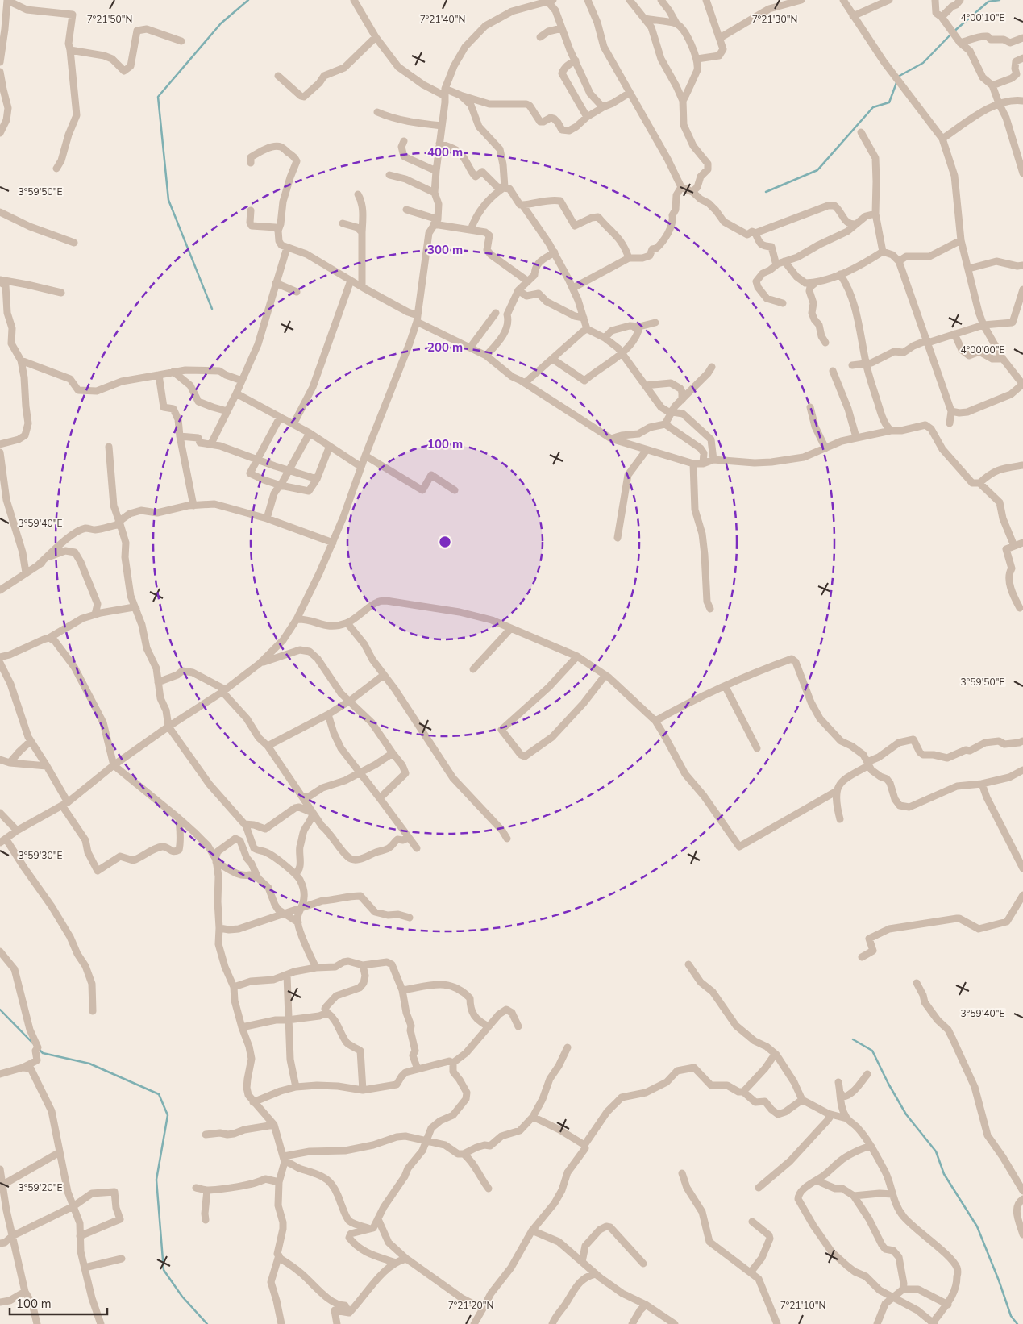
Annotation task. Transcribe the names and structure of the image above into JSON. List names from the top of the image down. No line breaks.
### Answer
{"scale_bar":"100 m","coordinates":["4°00'10\"E","7°21'40\"N","7°21'30\"N","7°21'50\"N","3°59'50\"E","4°00'00\"E","3°59'40\"E","3°59'30\"E","3°59'20\"E","7°21'20\"N","7°21'10\"N"],"rings":["400 m","300 m","200 m","100 m"]}
